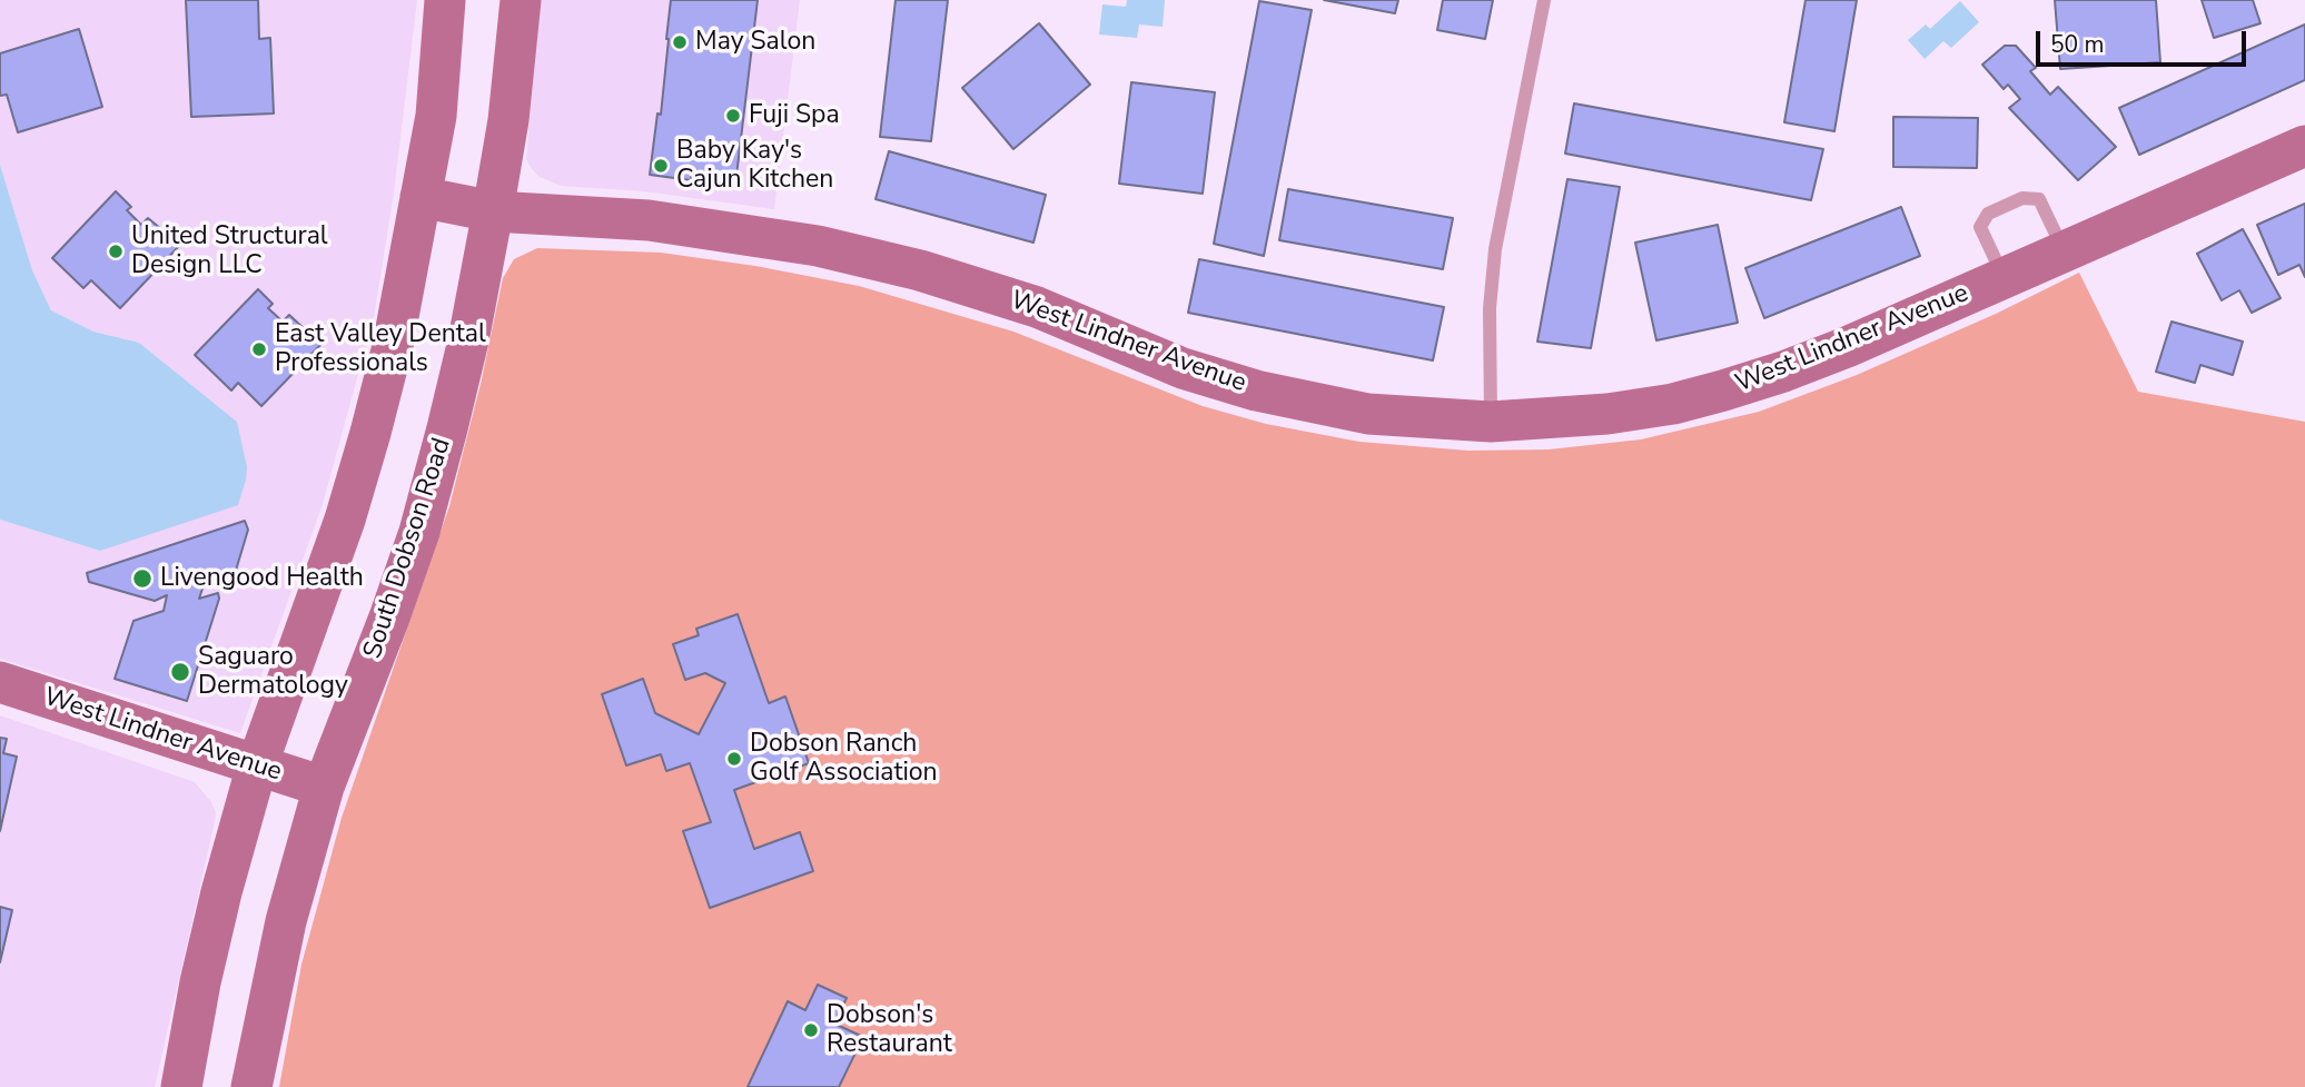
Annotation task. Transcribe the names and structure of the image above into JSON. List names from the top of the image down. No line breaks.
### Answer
{"streets":{"street":["West Lindner Avenue","South Dobson Road"]},"crossings":[["West Lindner Avenue","South Dobson Road"]],"places":["May Salon","Fuji Spa","Baby Kay's Cajun Kitchen","United Structural Design LLC","East Valley Dental Professionals","Livengood Health","Saguaro Dermatology","Dobson Ranch Golf Association","Dobson's Restaurant"],"scale_bar":"50 m"}
